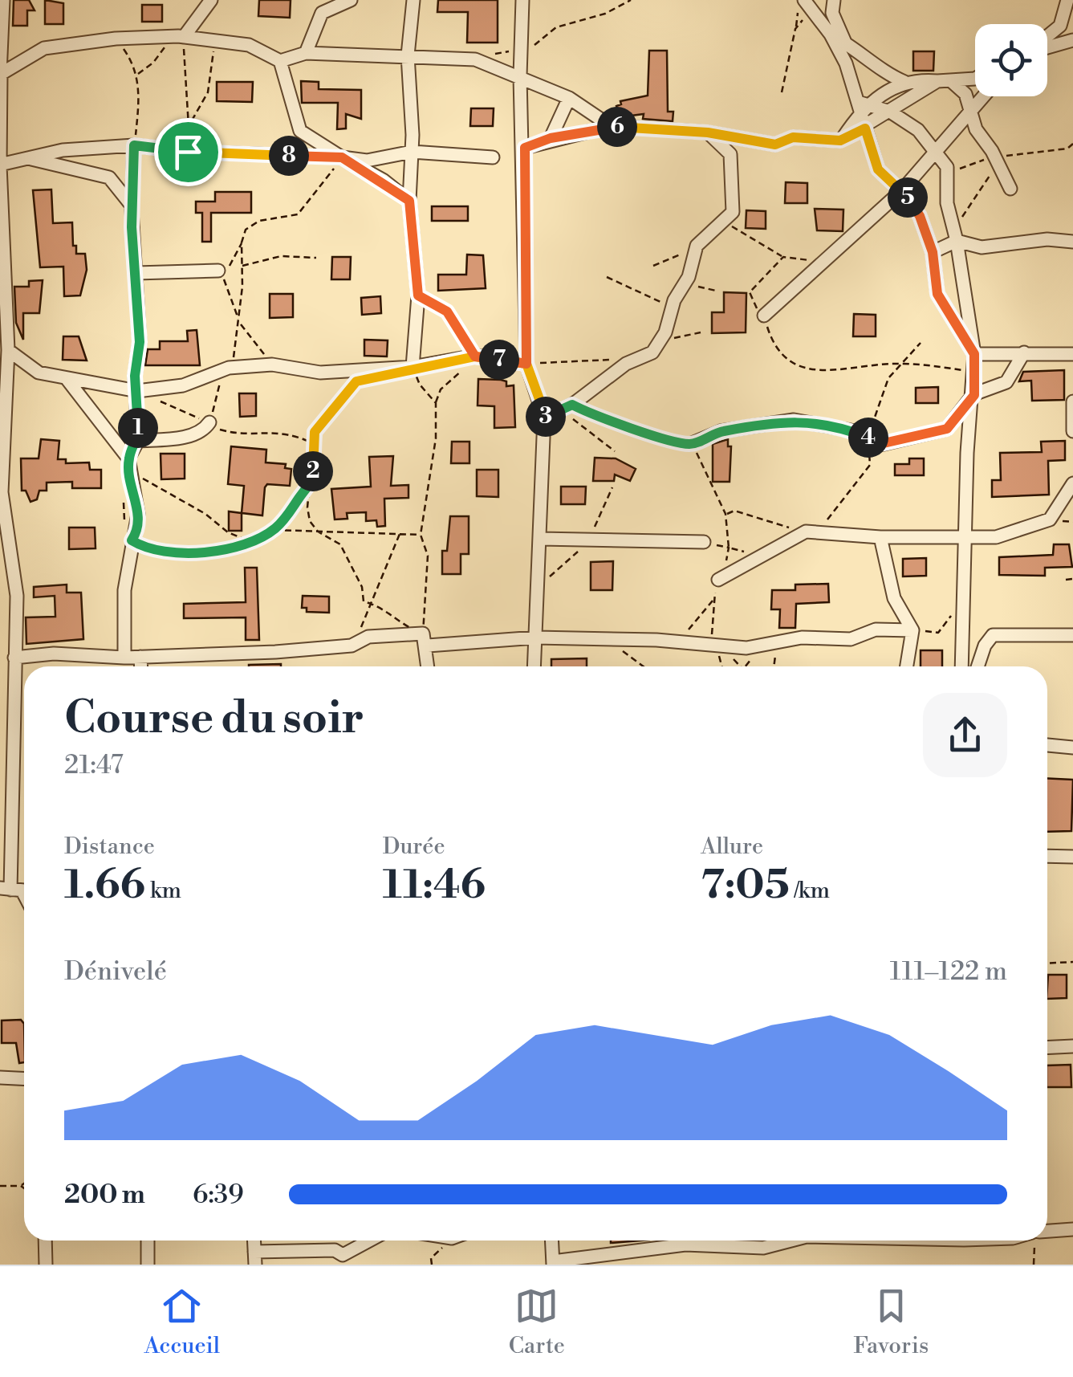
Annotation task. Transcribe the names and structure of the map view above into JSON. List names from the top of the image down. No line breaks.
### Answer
{"page":{"pins":["6","8","5","7","3","1","4","2"],"heading":["Course du soir","21:47"],"stats":[["Distance","1.66 km"],["Durée","11:46"],["Allure","7:05 /km"]],"chart":["Dénivelé","111–122 m"],"list":[{"name":"200 m","note":"6:39"}],"tabs":["Accueil","Carte","Favoris"]}}
